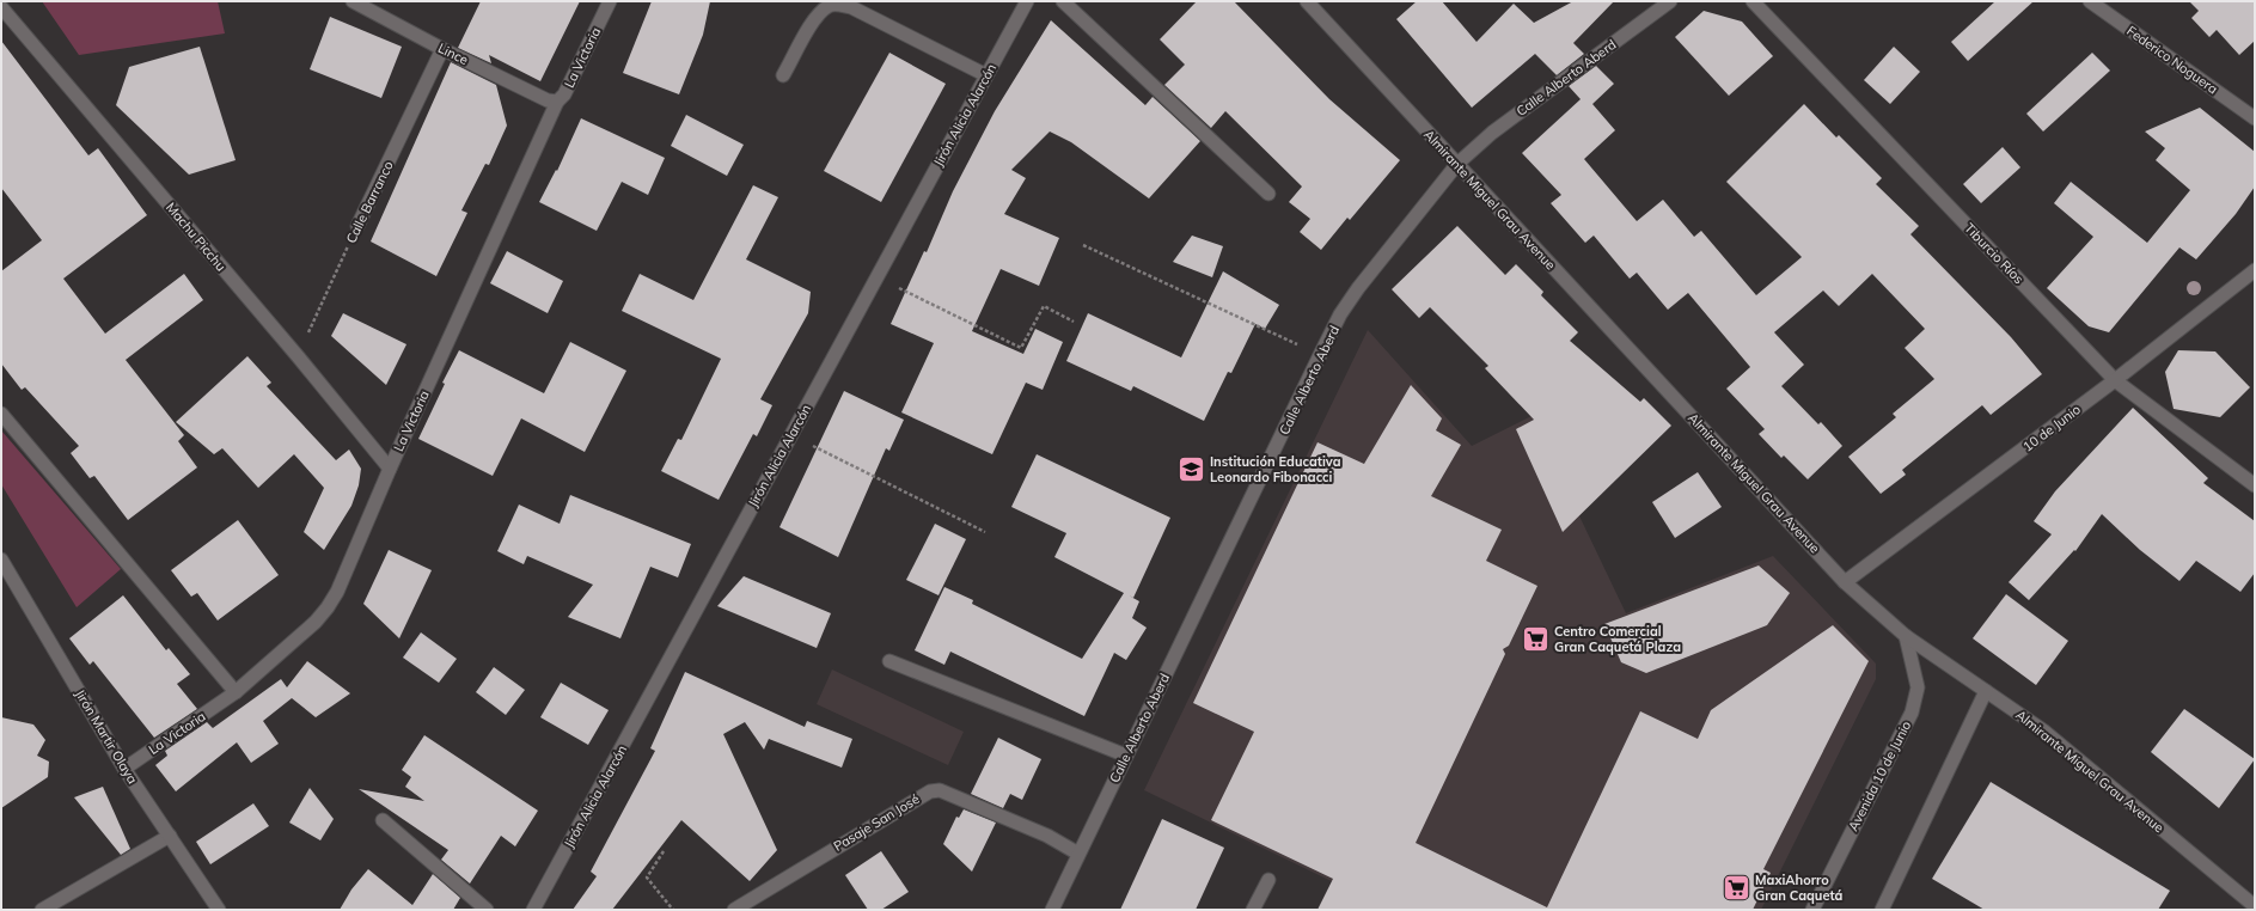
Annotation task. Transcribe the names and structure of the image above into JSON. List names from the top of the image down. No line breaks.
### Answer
{"streets":{"street":["Lince","La Victoria","Federico Noguera","Calle Alberto Aberd","Jirón Alicia Alarcón","Almirante Miguel Grau Avenue","Calle Barranco","Machu Picchu","Tiburcio Ríos","10 de Junio","Jirón Martir Olaya","Avenida 10 de Junio","Pasaje San José"]},"crossings":[["Lince","La Victoria"],["Lince","Calle Barranco"],["La Victoria","Machu Picchu"],["La Victoria","Jirón Martir Olaya"],["Calle Alberto Aberd","Almirante Miguel Grau Avenue"],["Calle Alberto Aberd","Pasaje San José"],["Almirante Miguel Grau Avenue","10 de Junio"],["Almirante Miguel Grau Avenue","Avenida 10 de Junio"],["Calle Barranco","Machu Picchu"],["Tiburcio Ríos","10 de Junio"]],"places":{"school or university":["Institución Educativa Leonardo Fibonacci"],"supermarket":["Centro Comercial Gran Caquetá Plaza","MaxiAhorro Gran Caquetá"]}}
